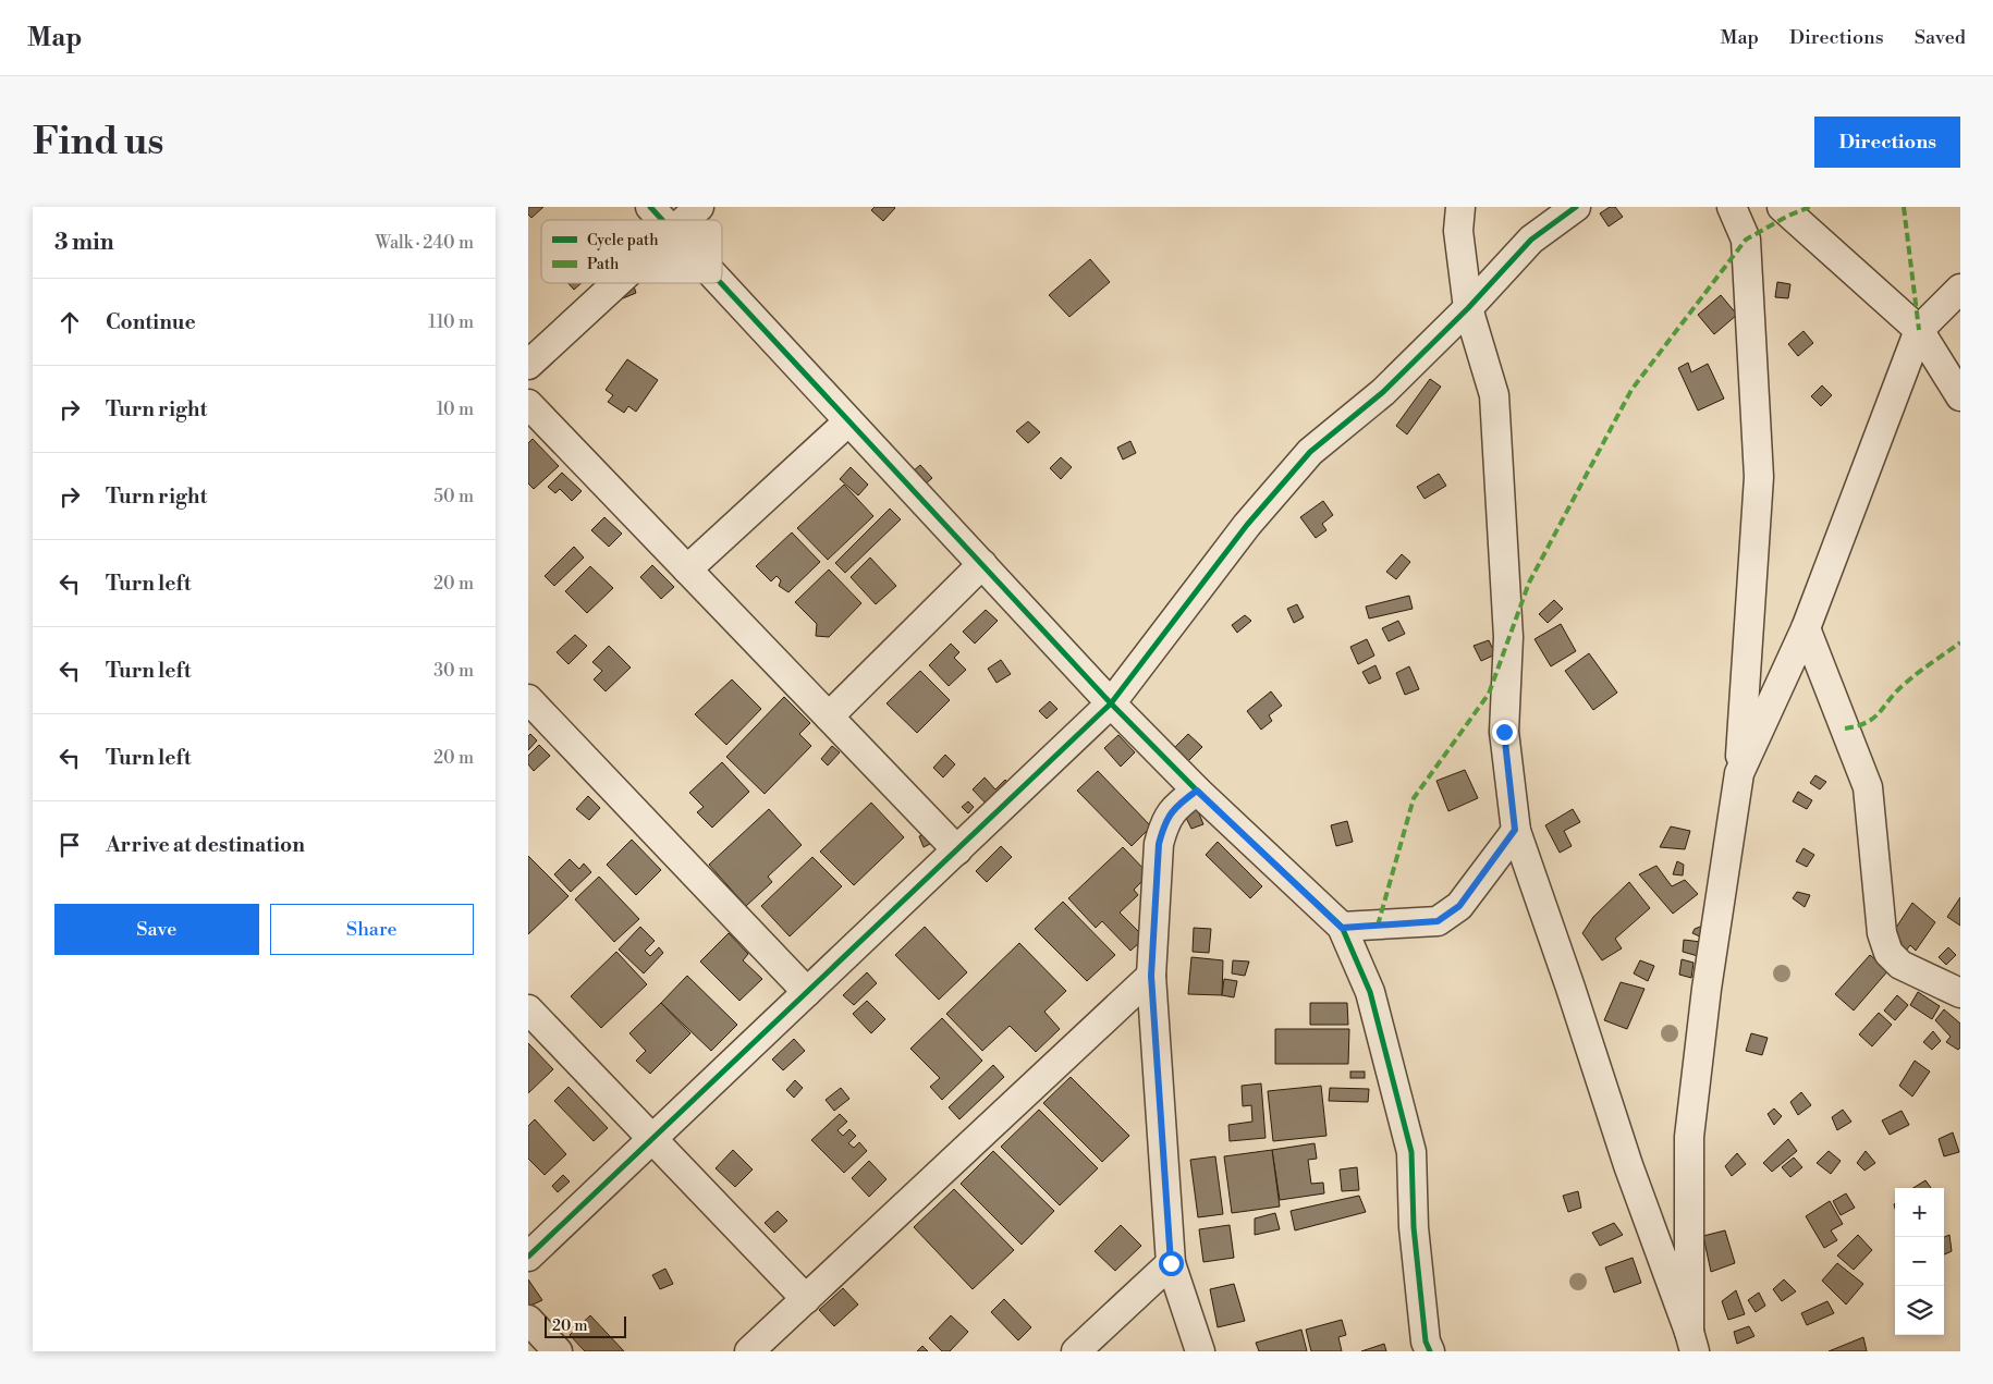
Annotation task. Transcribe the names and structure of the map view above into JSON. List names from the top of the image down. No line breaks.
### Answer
{"legend":["Cycle path","Path"],"scale_bar":"20 m","page":{"header":"Map","nav":["Map","Directions","Saved"],"buttons":["Directions",["Save","Share"]],"title":"Find us","heading":["3 min","Walk · 240 m"],"list":[["Continue","110 m"],["Turn right","10 m"],["Turn right","50 m"],["Turn left","20 m"],["Turn left","30 m"],["Turn left","20 m"],"Arrive at destination"],"map_buttons":["+","−"],"scale":"20 m"}}
